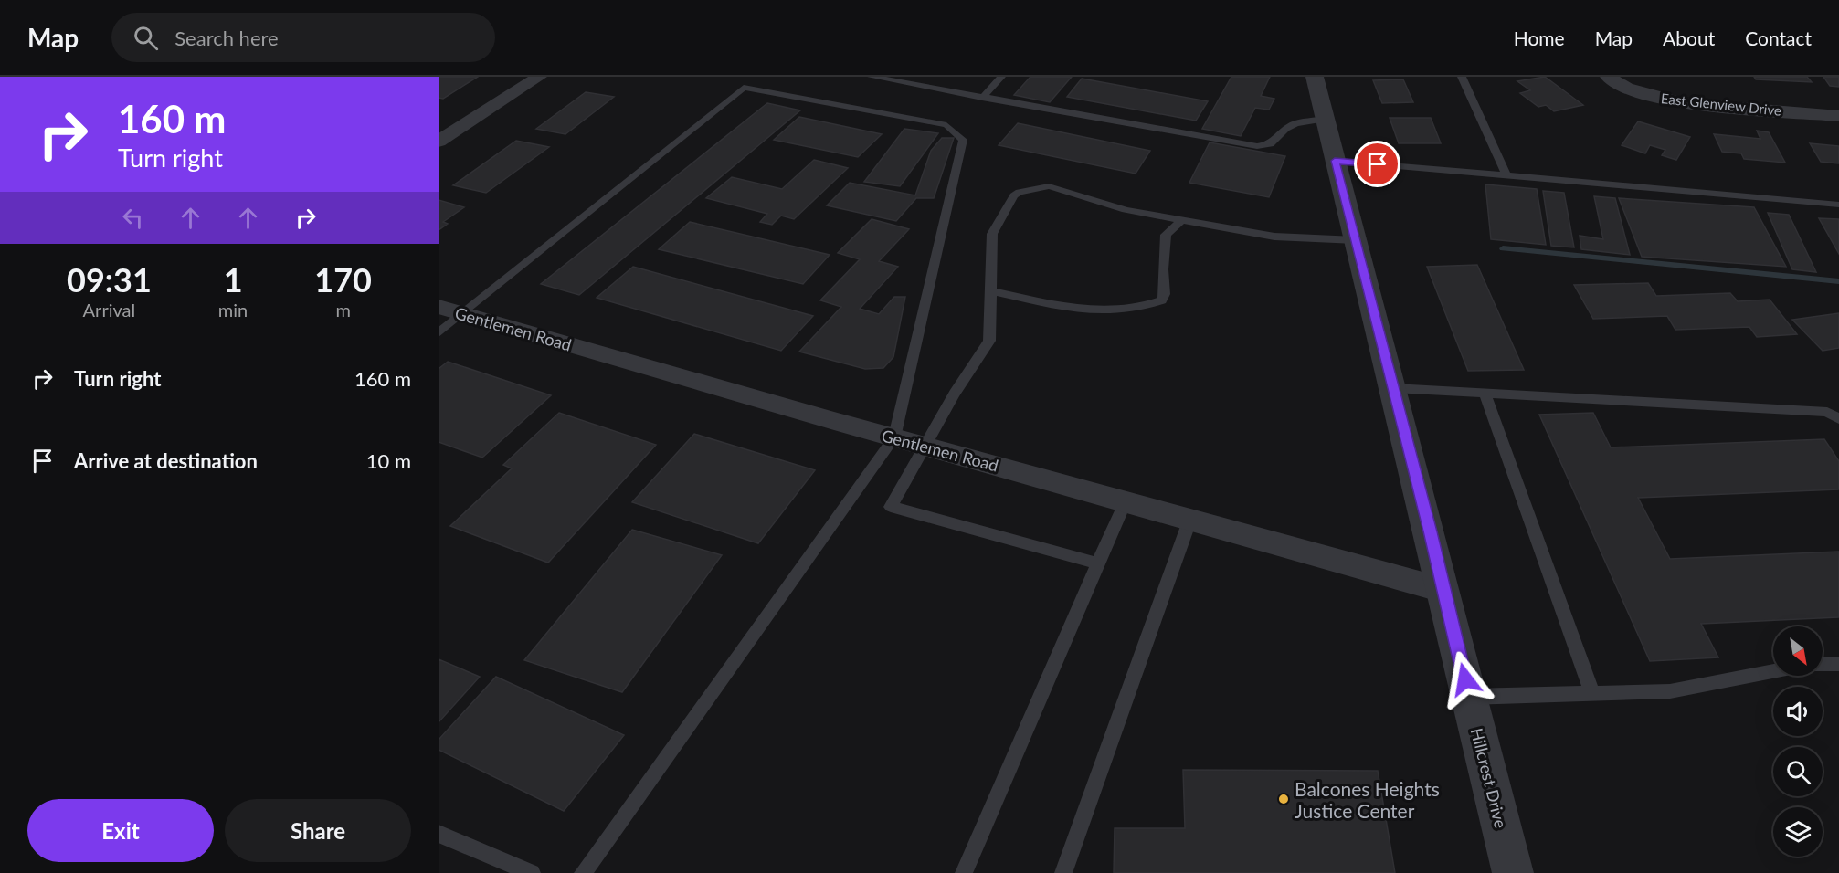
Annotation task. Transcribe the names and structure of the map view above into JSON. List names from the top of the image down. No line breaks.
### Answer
{"streets":{"street":["East Glenview Drive","Gentlemen Road","Hillcrest Drive"]},"crossings":[["Gentlemen Road","Hillcrest Drive"]],"places":["Balcones Heights Justice Center"],"north":"bottom right","page":{"header":"Map","search":"Search here","nav":["Home","Map","About","Contact"],"turn":["160 m","Turn right"],"eta":["09:31","Arrival","1","min","170","m"],"list":[{"name":"Turn right","value":"160 m"},{"name":"Arrive at destination","value":"10 m"}],"buttons":["Exit","Share"]}}
